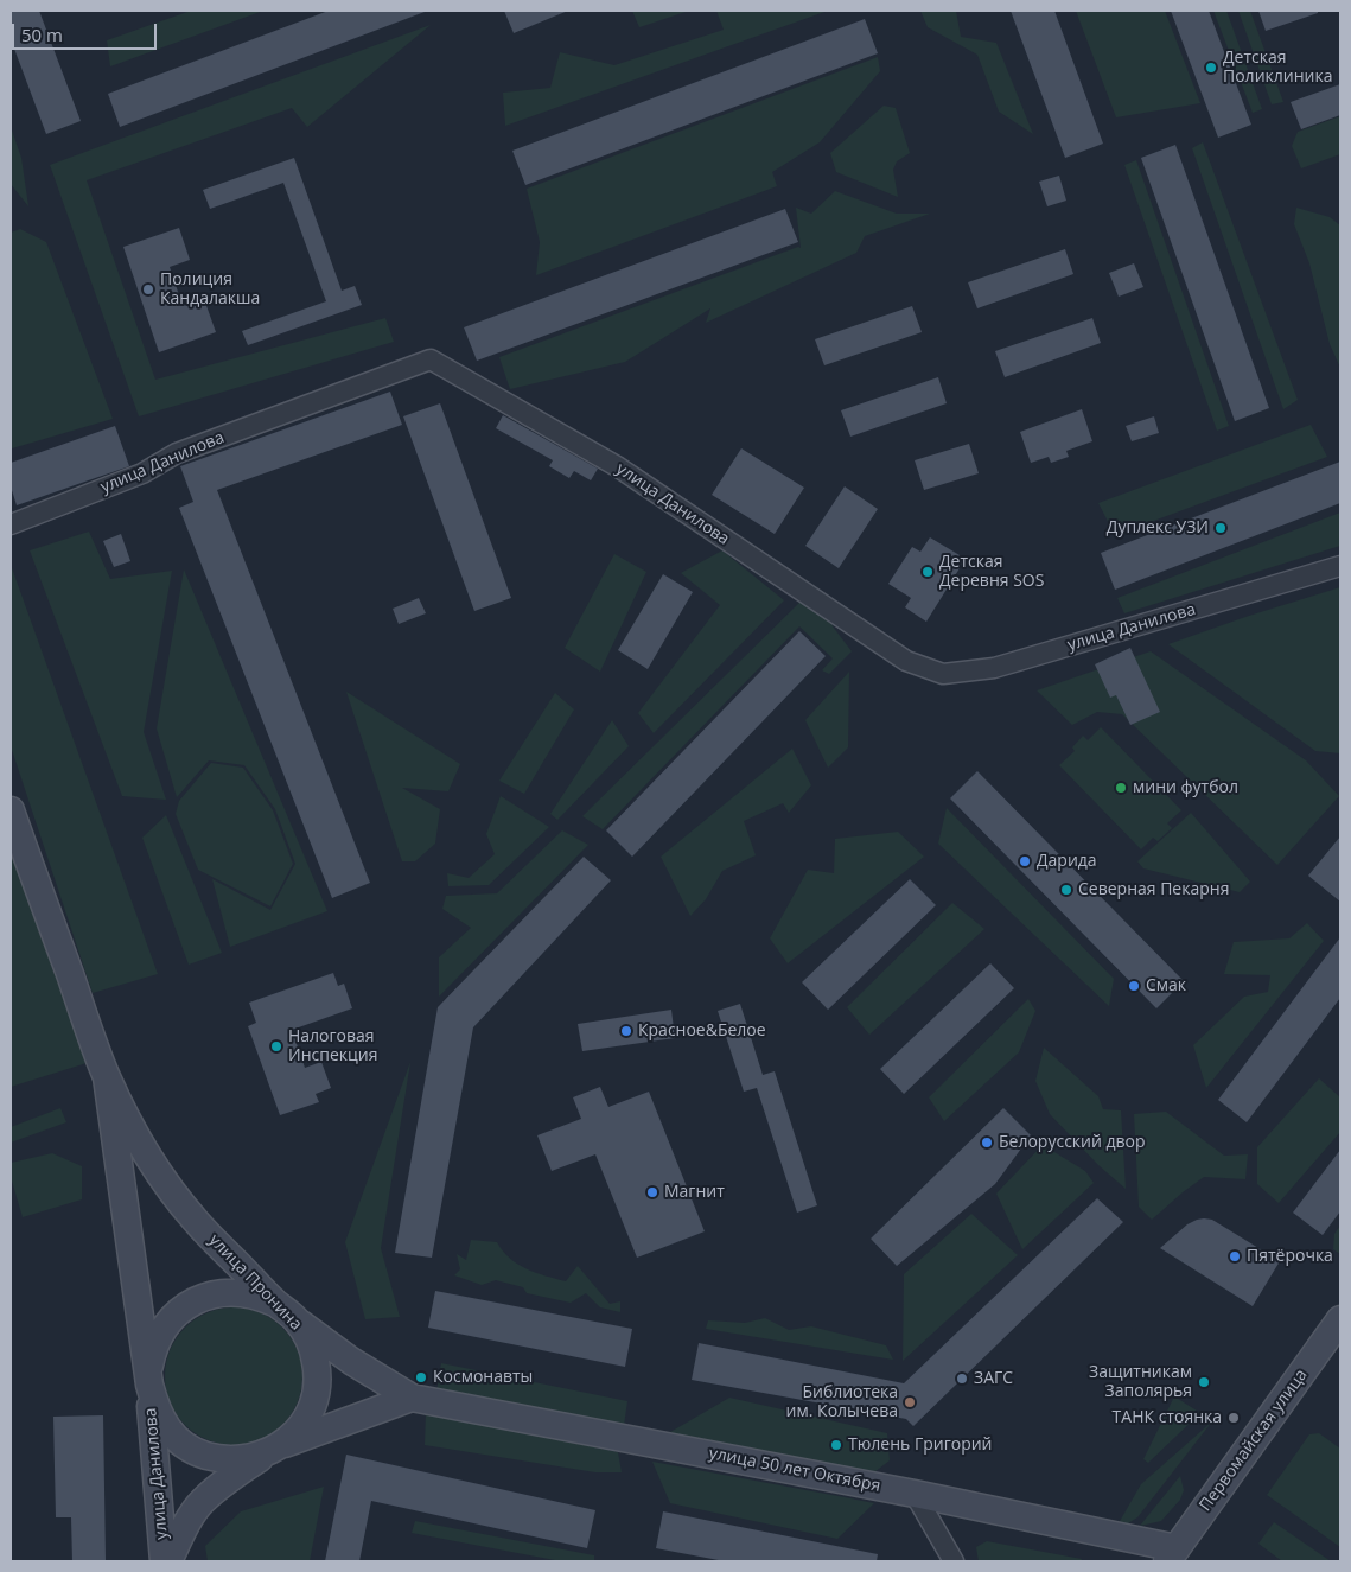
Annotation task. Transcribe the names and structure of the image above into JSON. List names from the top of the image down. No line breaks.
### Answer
{"streets":{"main road":["улица Данилова","улица Пронина","Первомайская улица","улица 50 лет Октября"]},"crossings":[["улица Данилова","улица Пронина"],["Первомайская улица","улица 50 лет Октября"]],"places":["Детская Поликлиника","Полиция Кандалакша","Дуплекс УЗИ","Детская Деревня SOS","мини футбол","Дарида","Северная Пекарня","Смак","Красное&Белое","Налоговая Инспекция","Белорусский двор","Магнит","Пятёрочка","Космонавты","ЗАГС","Защитникам Заполярья","Библиотека им. Колычева","ТАНК стоянка","Тюлень Григорий"],"scale_bar":"50 m"}
